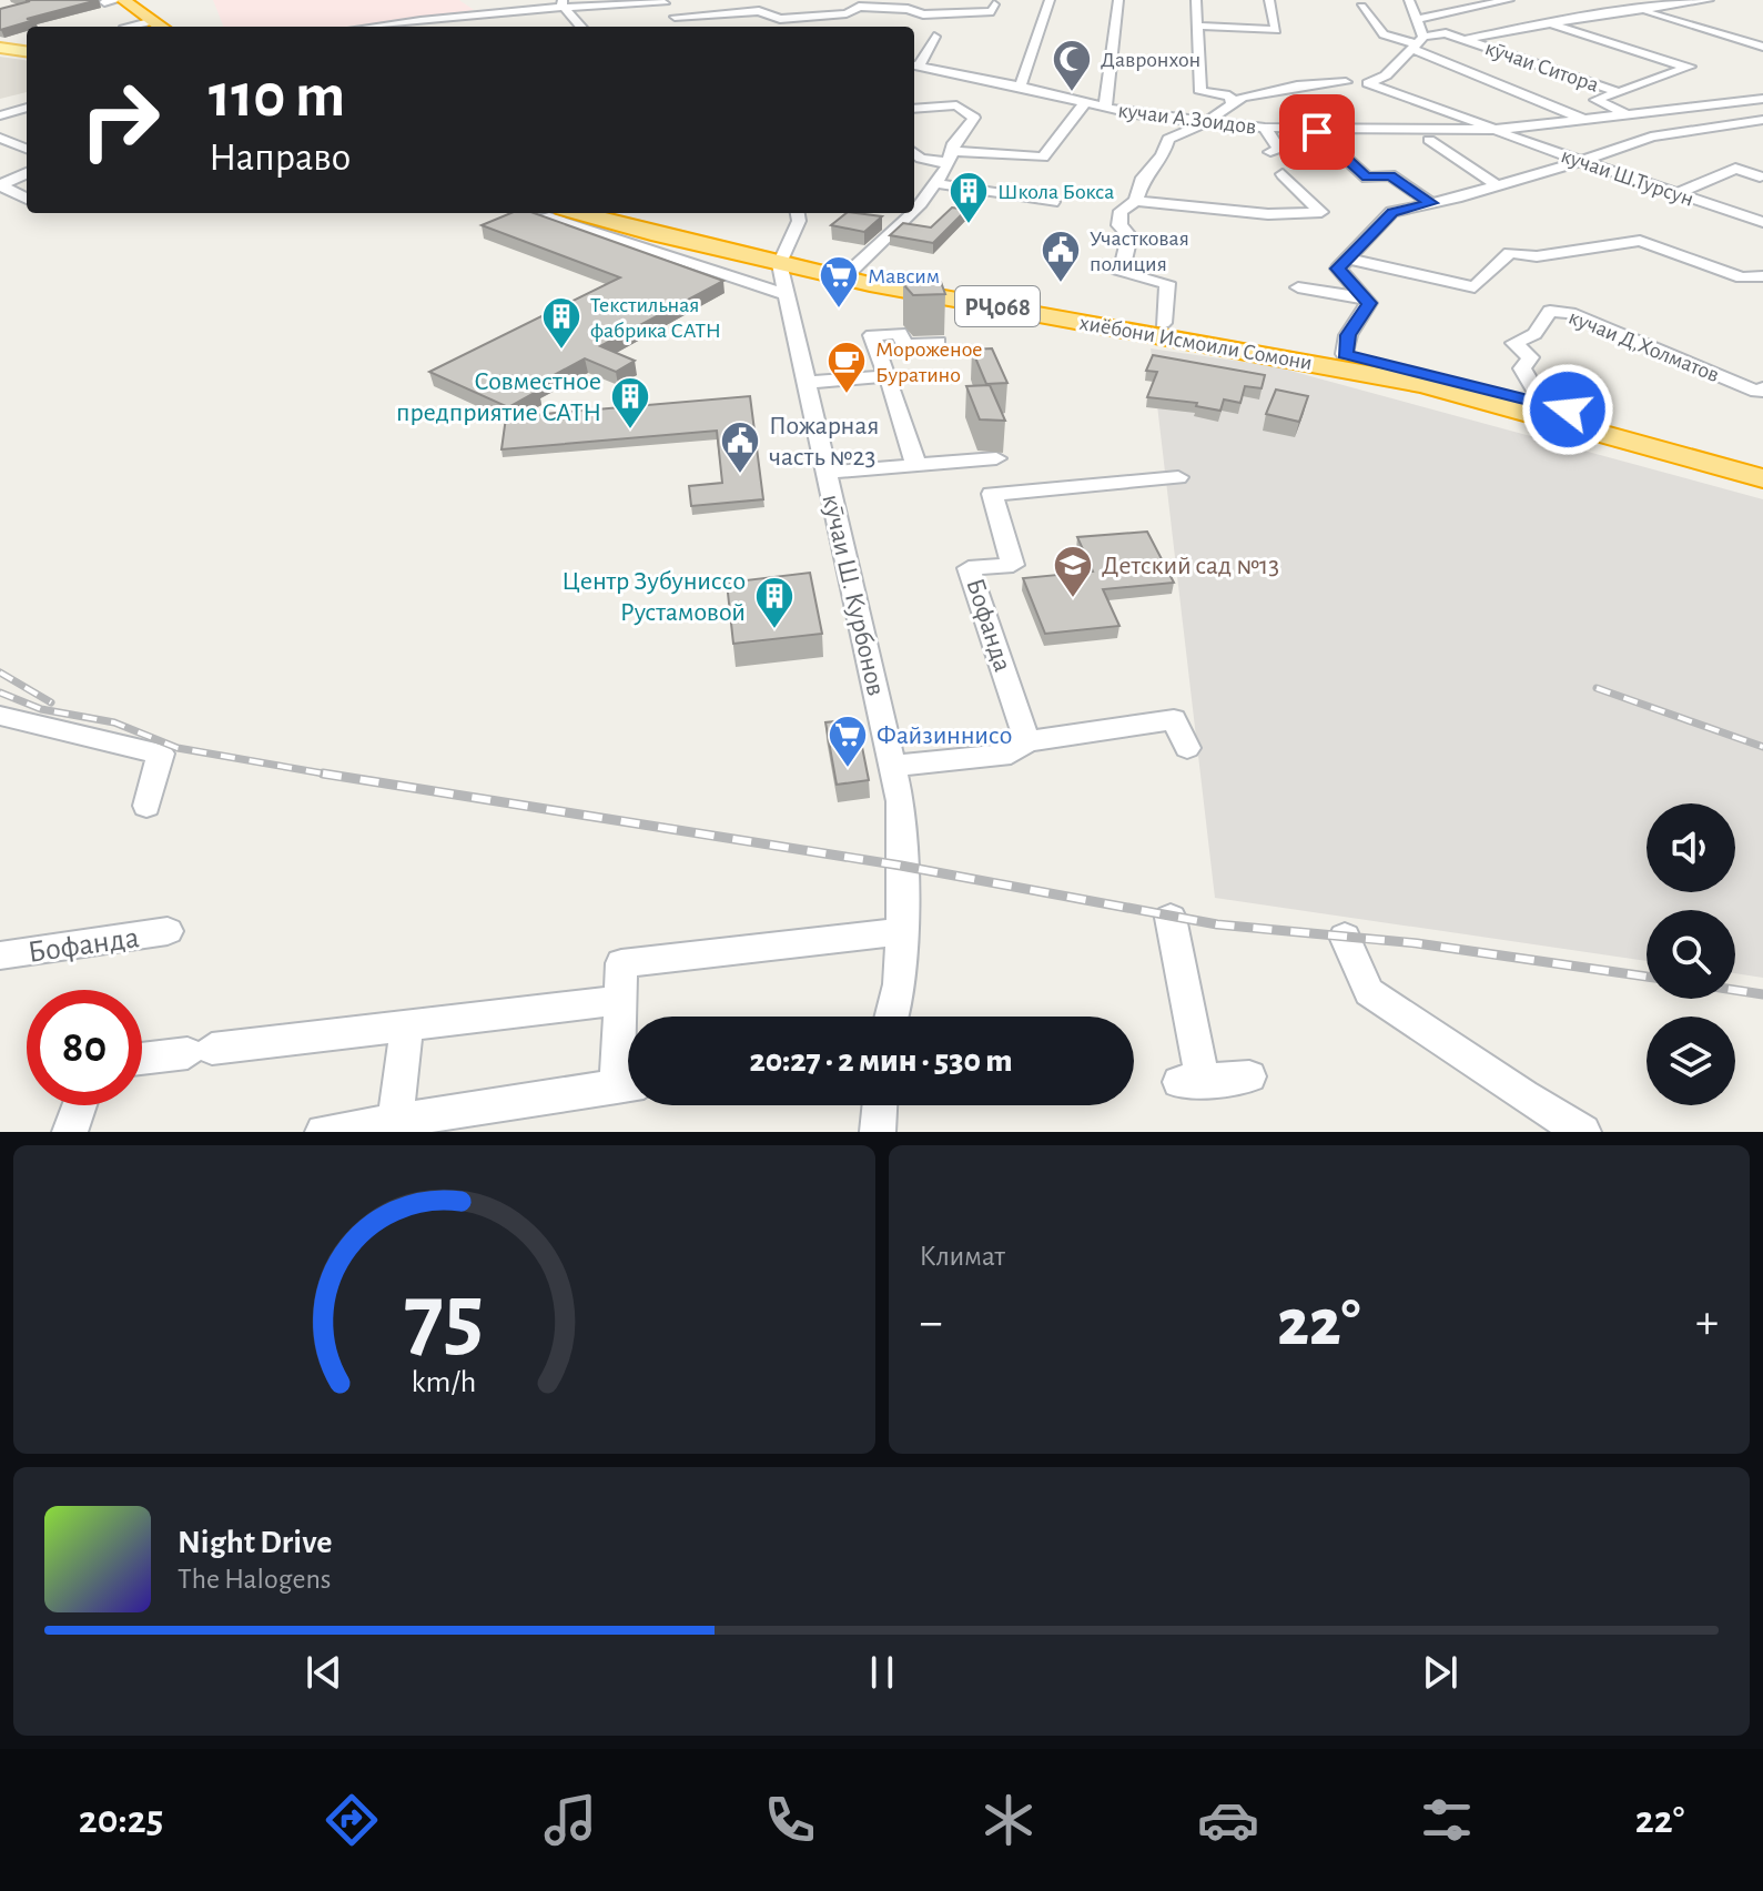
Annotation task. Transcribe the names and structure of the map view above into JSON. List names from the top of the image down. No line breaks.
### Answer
{"streets":{"highway":["РҶ068","хиёбони Исмоили Сомони"],"street":["кӯчаи Ситора","кучаи А.Зоидов","кучаи Ш.Турсун","кучаи Д,Холматов","кӯчаи Ш. Курбонов","Бофанда"]},"crossings":[["кӯчаи Ситора","кучаи А.Зоидов"],["кӯчаи Ситора","кучаи Ш.Турсун"],["кучаи А.Зоидов","кучаи Ш.Турсун"],["РҶ068","хиёбони Исмоили Сомони"],["РҶ068","кучаи Д,Холматов"],["РҶ068","кӯчаи Ш. Курбонов"],["хиёбони Исмоили Сомони","кӯчаи Ш. Курбонов"],["кӯчаи Ш. Курбонов","Бофанда"]],"places":{"mosque":["Давронхон"],"building":["Школа Бокса","Текстильная фабрика САТН","Совместное предприятие CATH","Центр Зубуниссо Рустамовой"],"public building":["Участковая полиция","Пожарная часть №23"],"supermarket":["Мавсим","Файзиннисо"],"cafe":["Мороженое Буратино"],"school or university":["Детский сад №13"]},"page":{"turn":["110 m","Направо"],"limit":"80","trip":"20:27 · 2 мин · 530 m","tile":"Климат","heat":["−","22°","+"],"song":["Night Drive","The Halogens"],"tabs":["20:25","22°"],"gauge":["75","km/h"]}}
